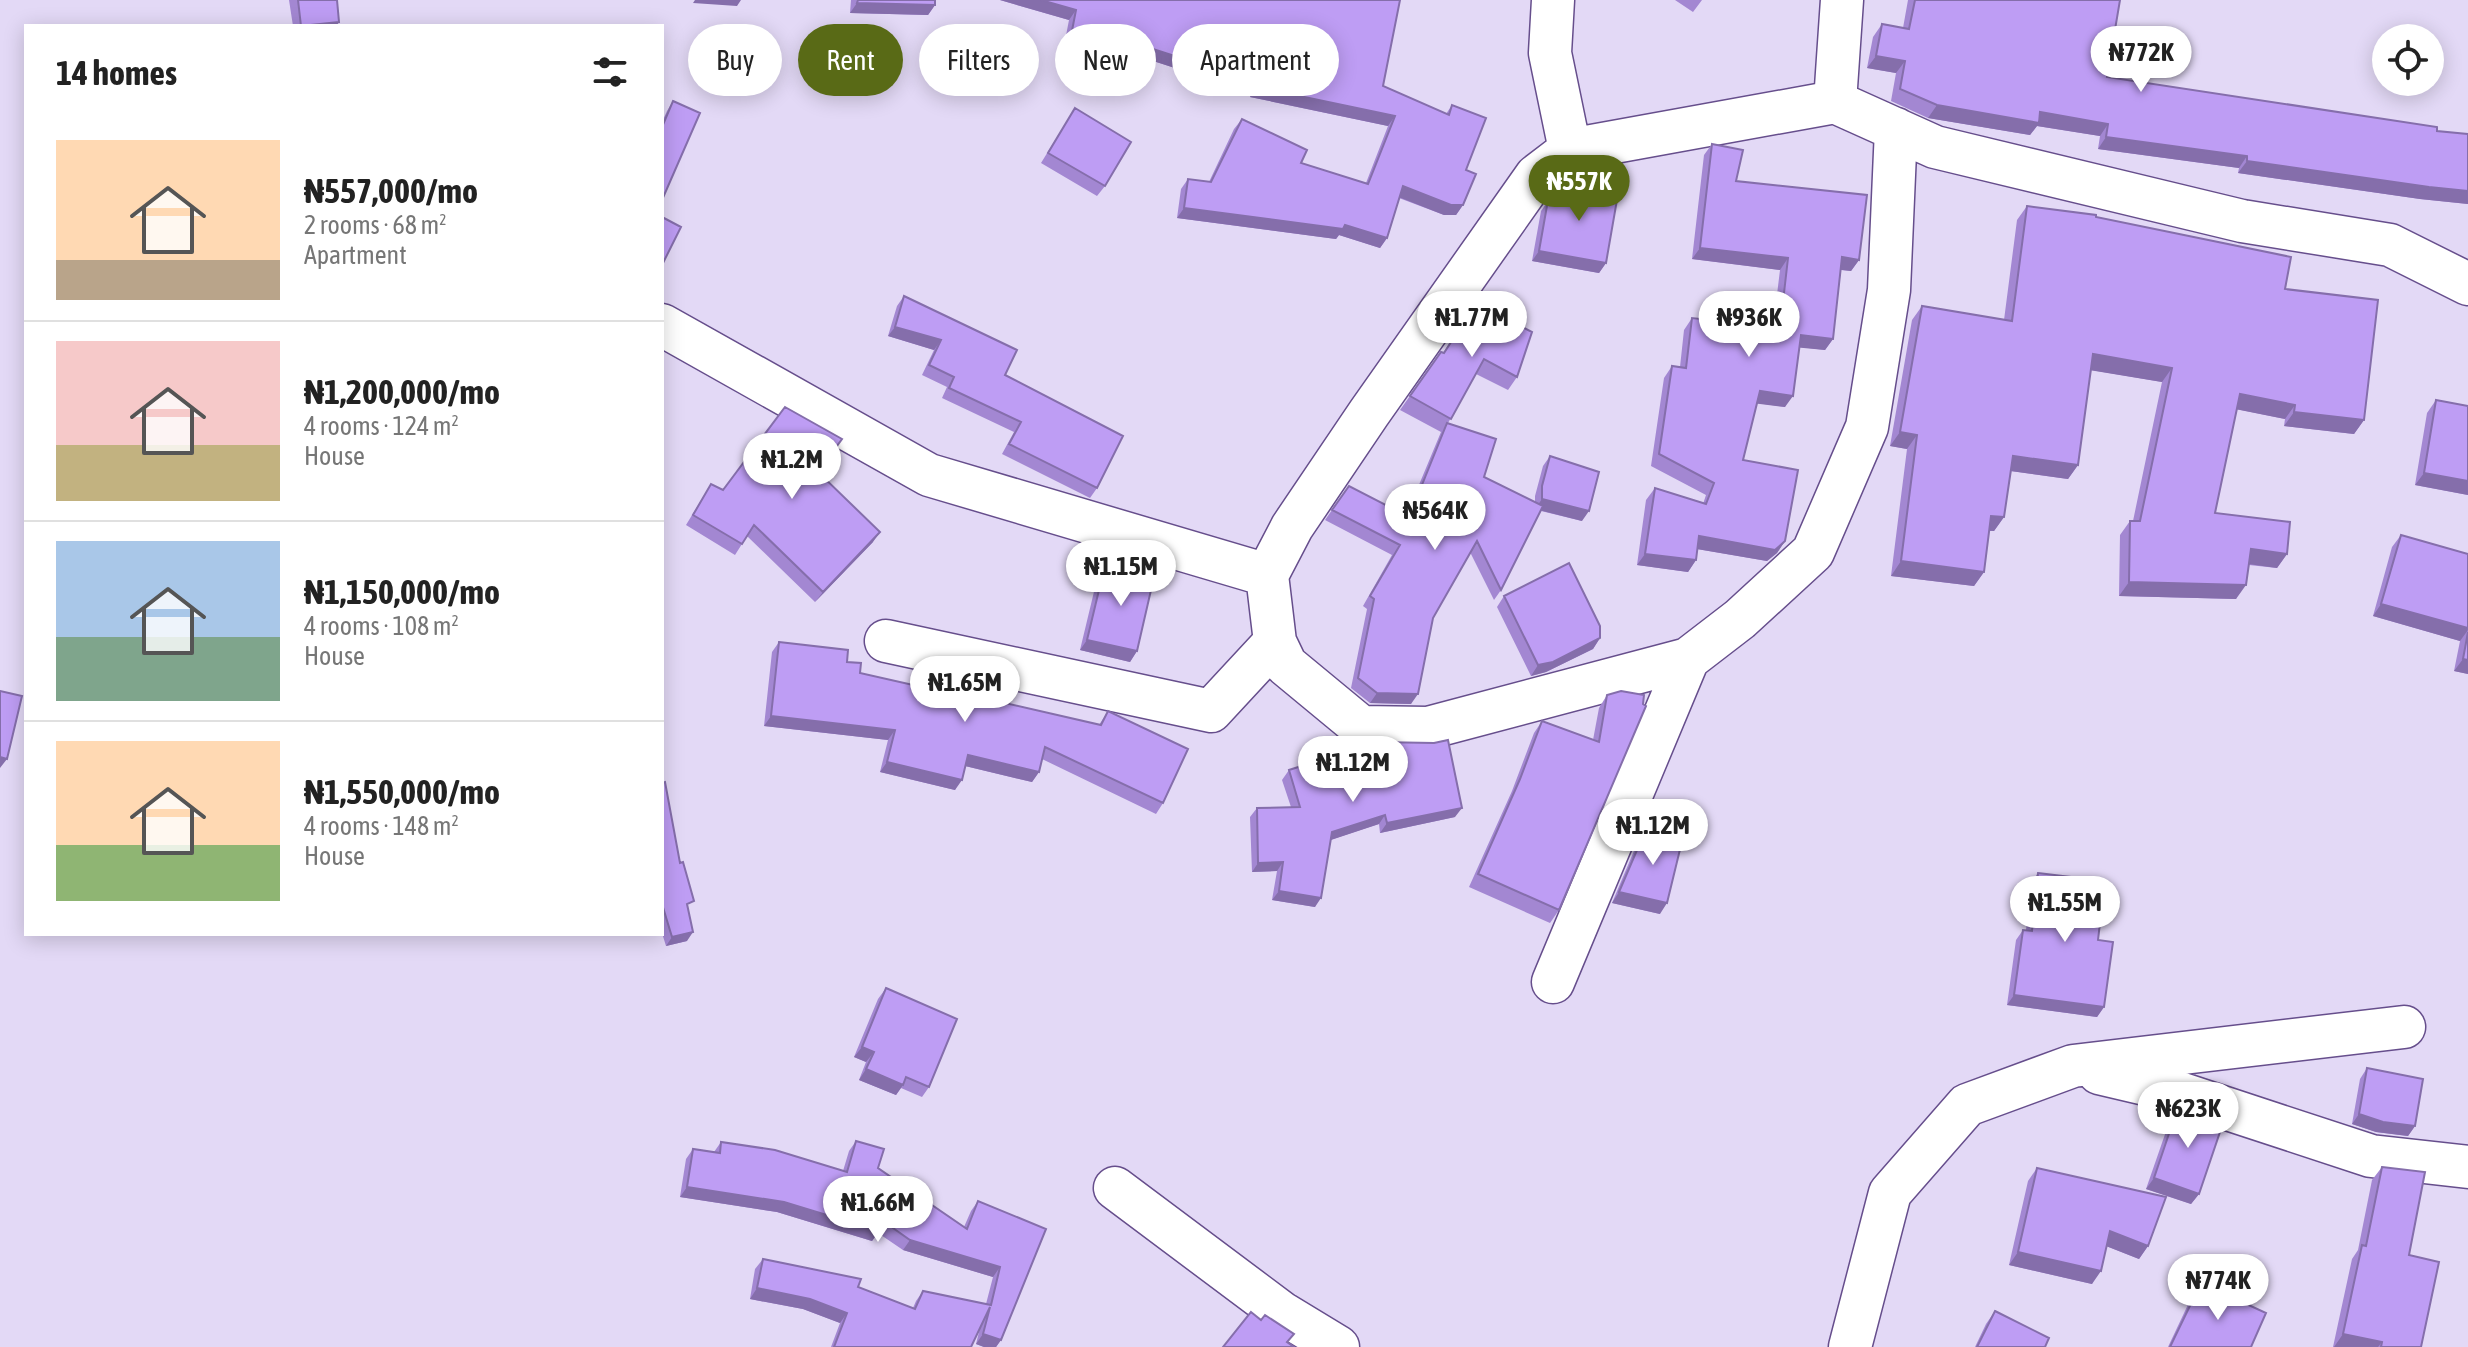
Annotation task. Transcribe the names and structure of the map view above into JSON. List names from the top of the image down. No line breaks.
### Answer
{"page":{"chip":["Buy","Rent","Filters","New","Apartment"],"heading":"14 homes","price":["₦772K","₦557K","₦1.77M","₦936K","₦1.2M","₦564K","₦1.15M","₦1.65M","₦1.12M","₦1.12M","₦1.55M","₦623K","₦1.66M","₦774K"],"list":[{"name":"₦557,000/mo","note":"2 rooms · 68 m² · Apartment"},{"name":"₦1,200,000/mo","note":"4 rooms · 124 m² · House"},{"name":"₦1,150,000/mo","note":"4 rooms · 108 m² · House"},{"name":"₦1,550,000/mo","note":"4 rooms · 148 m² · House"}]}}
